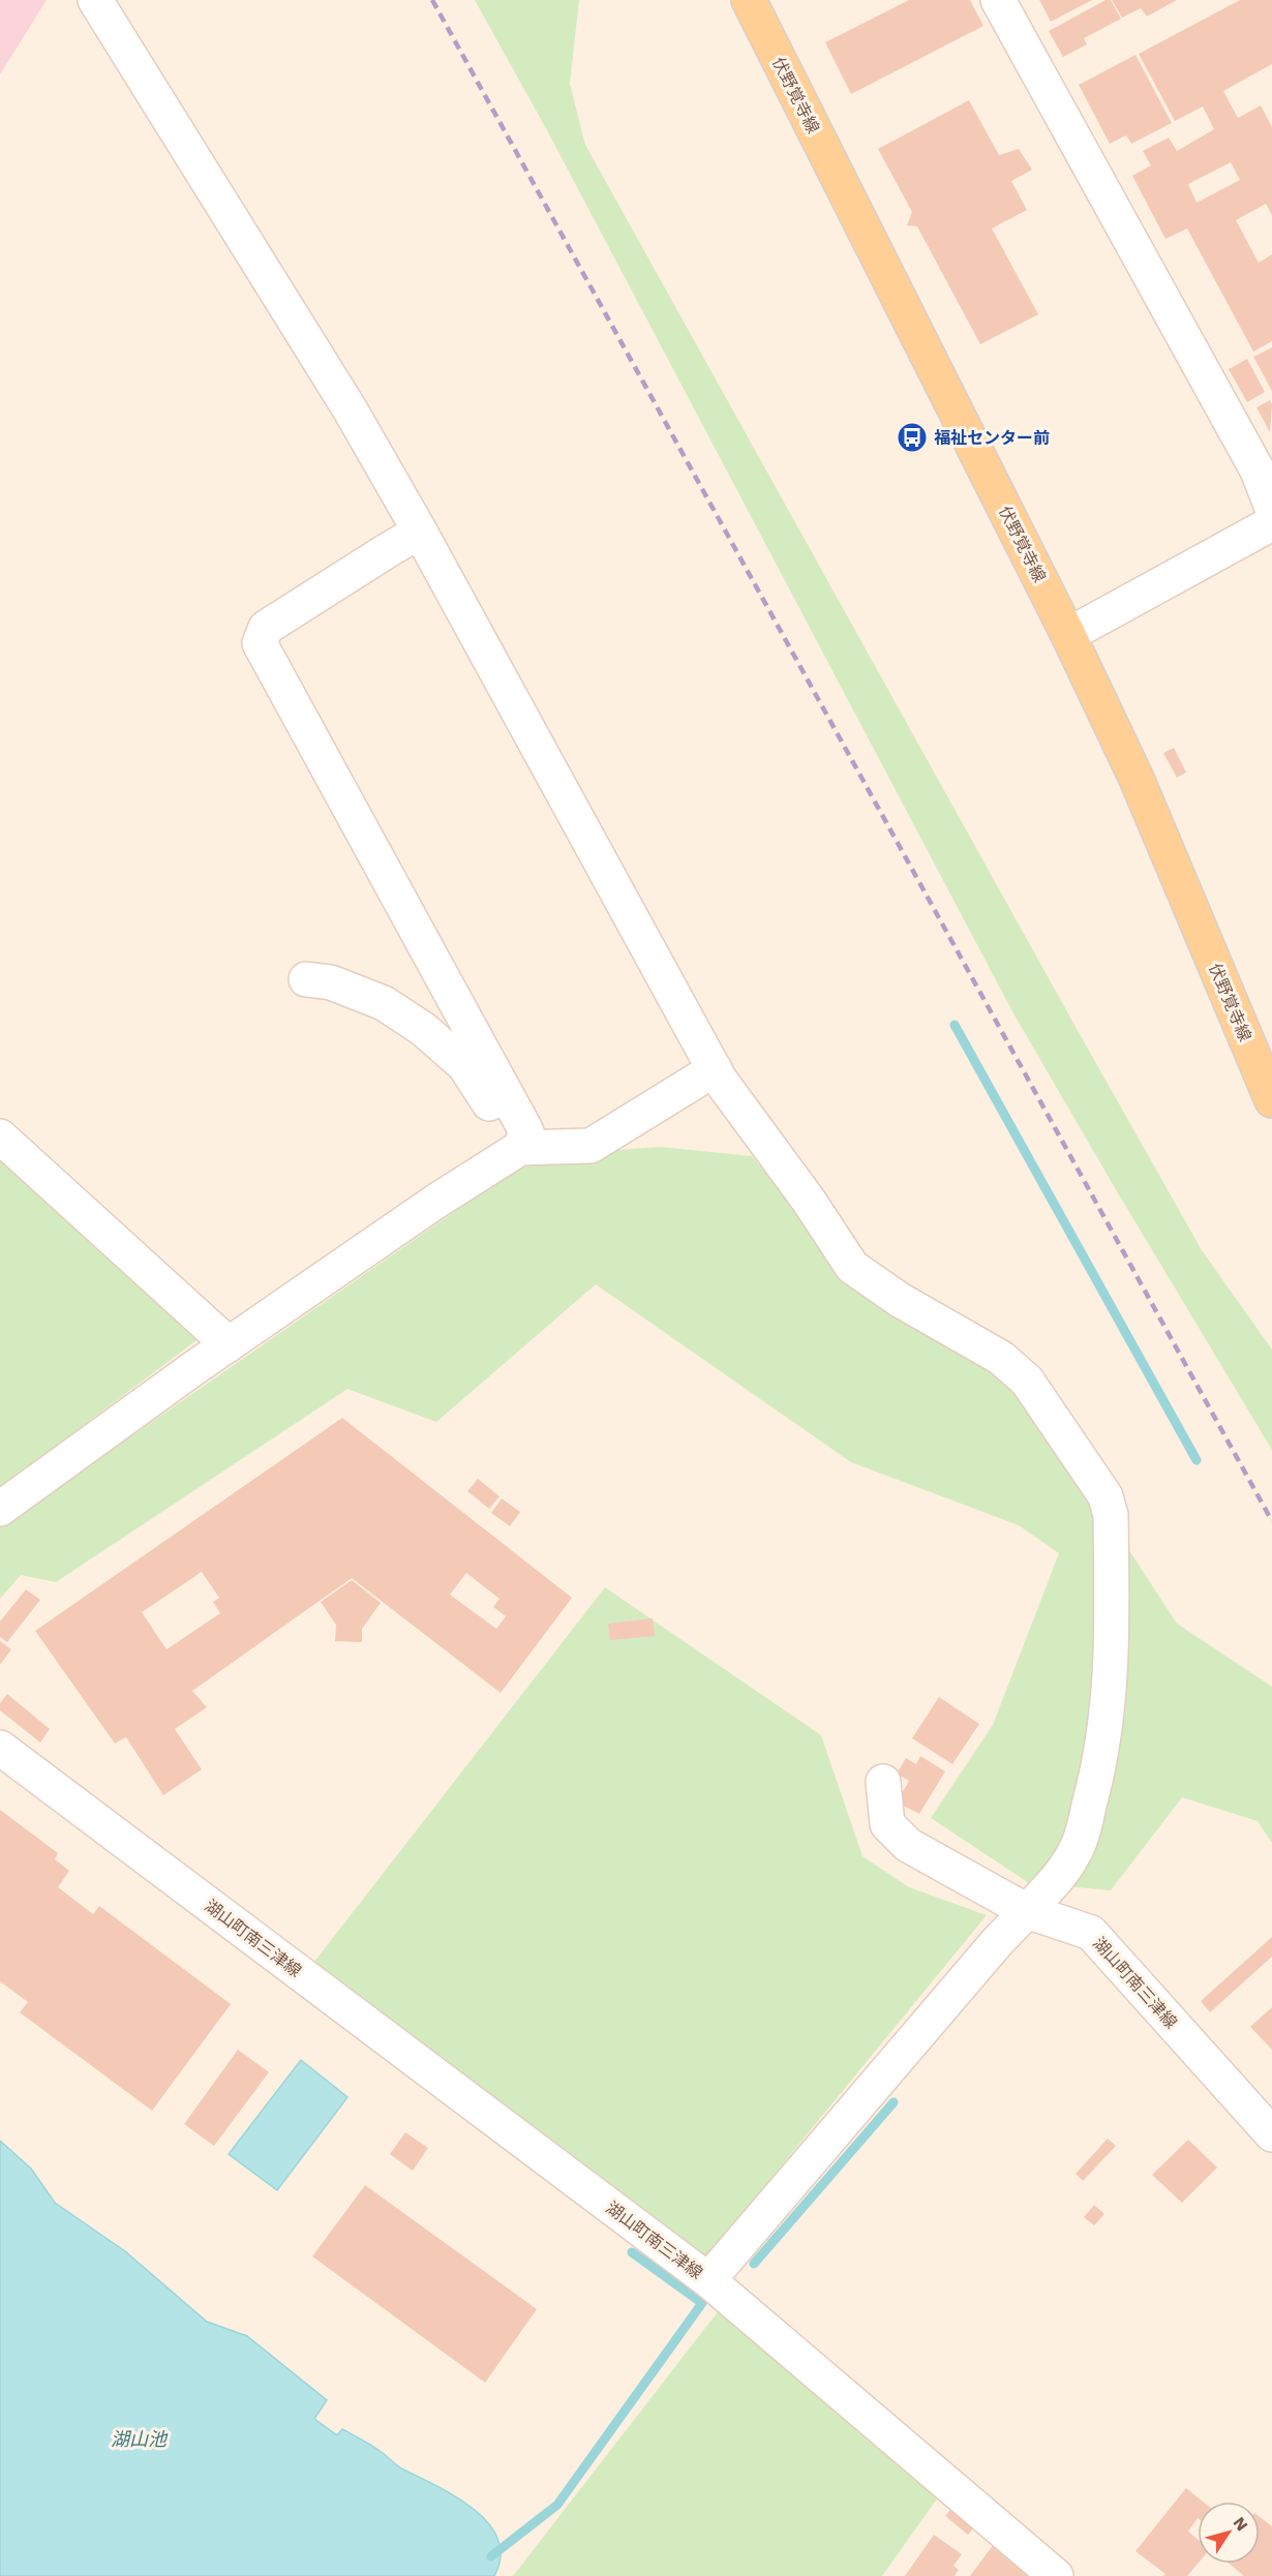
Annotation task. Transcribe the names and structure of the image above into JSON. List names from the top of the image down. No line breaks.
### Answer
{"streets":{"main road":["伏野覚寺線"],"street":["湖山町南三津線"]},"water":["湖山池"],"places":{"bus stop":["福祉センター前"]},"north":"top right"}
